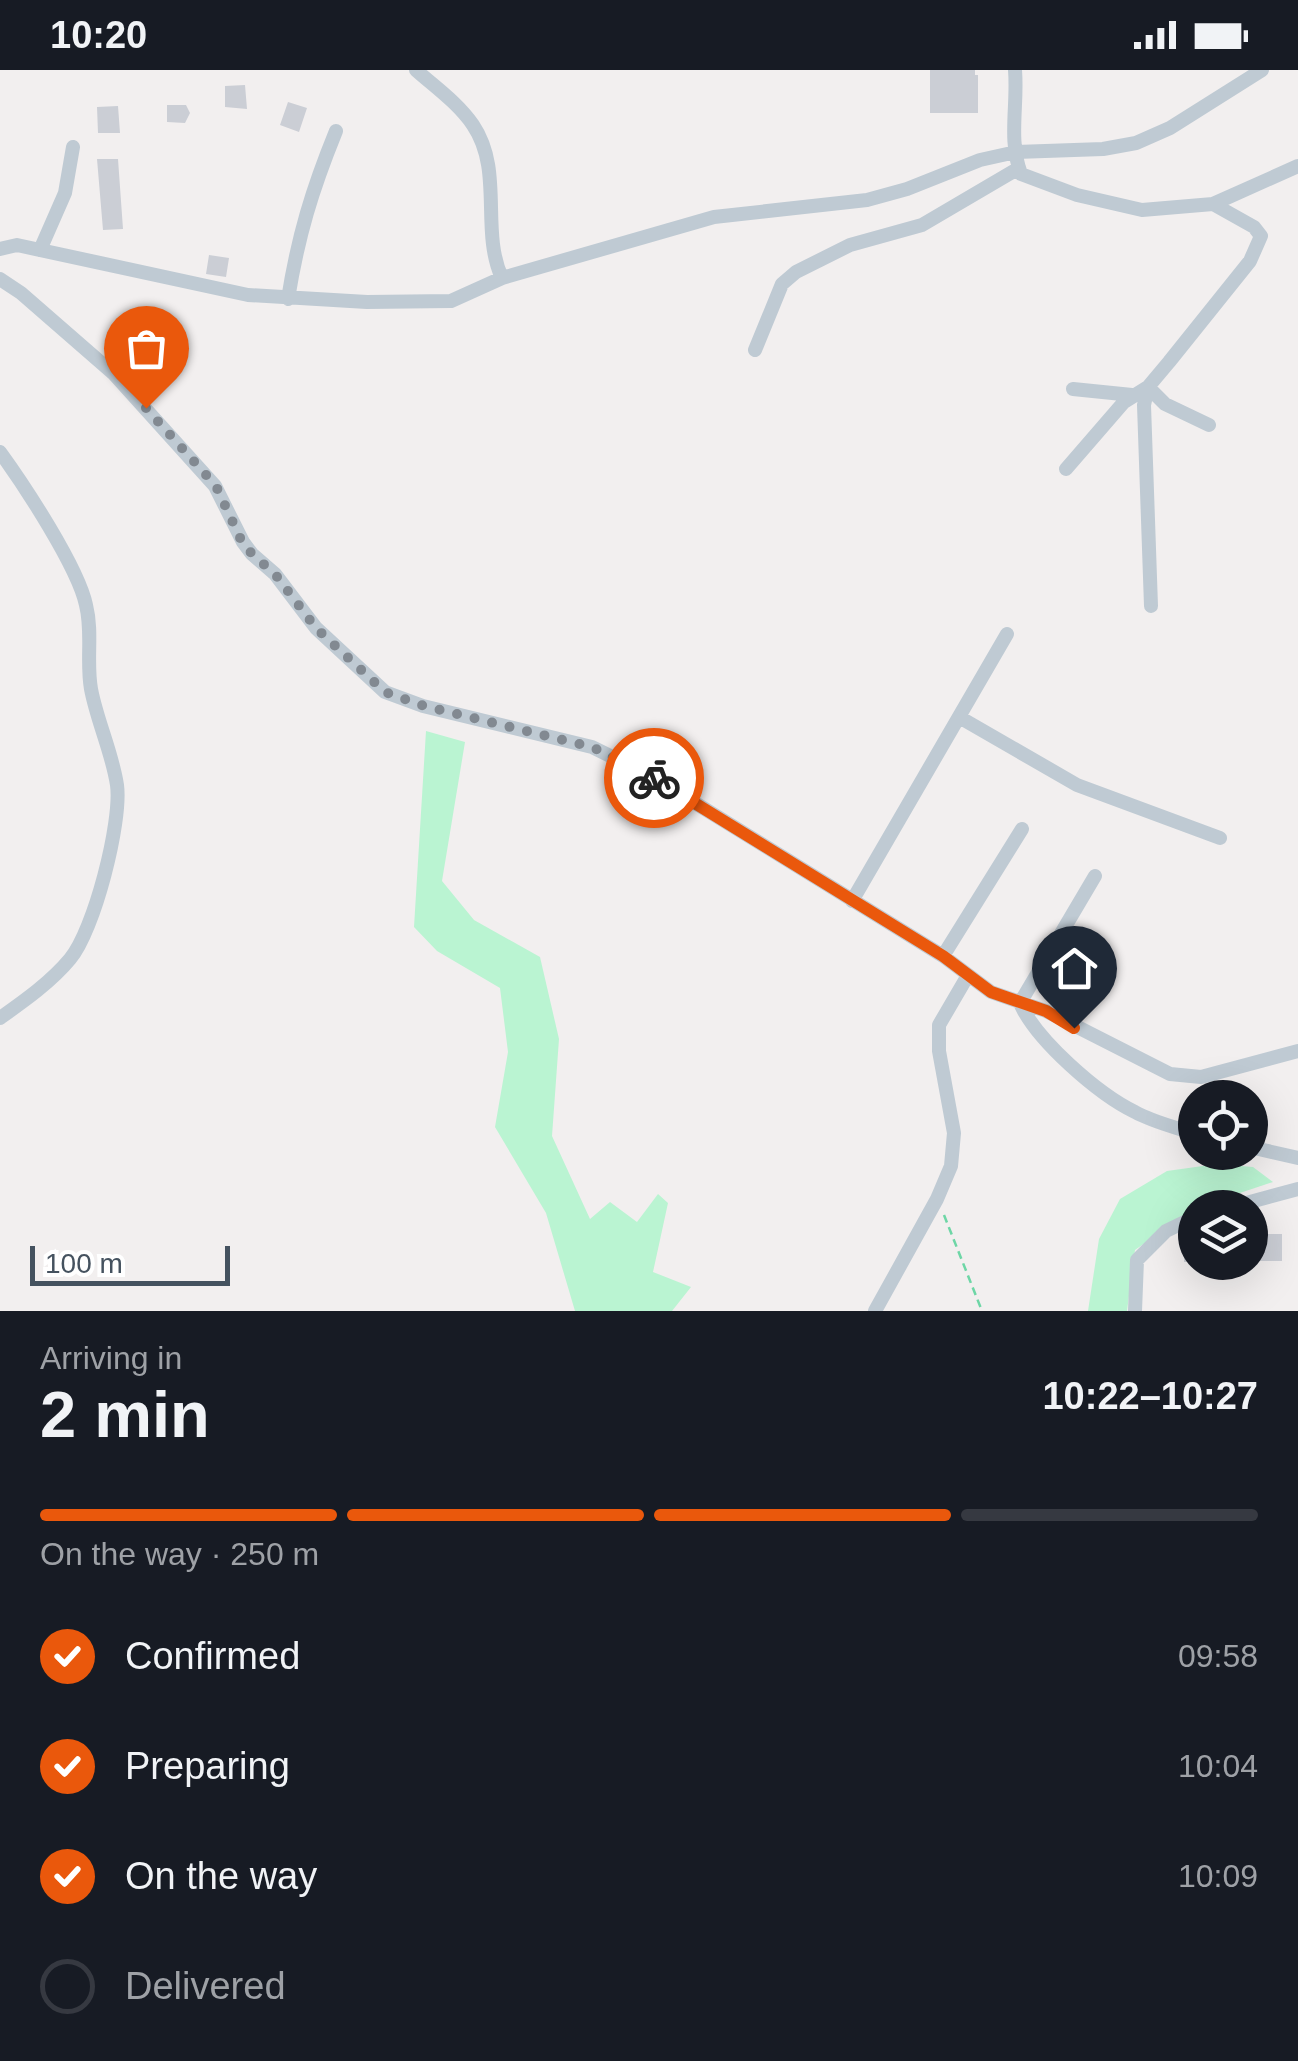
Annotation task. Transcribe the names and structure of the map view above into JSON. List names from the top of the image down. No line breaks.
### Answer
{"scale_bar":"100 m","page":{"status":"10:20","scale":"100 m","heading":["2 min","Arriving in","10:22–10:27"],"bar":"On the way · 250 m","list":[["Confirmed","09:58"],["Preparing","10:04"],["On the way","10:09"],"Delivered"]}}
